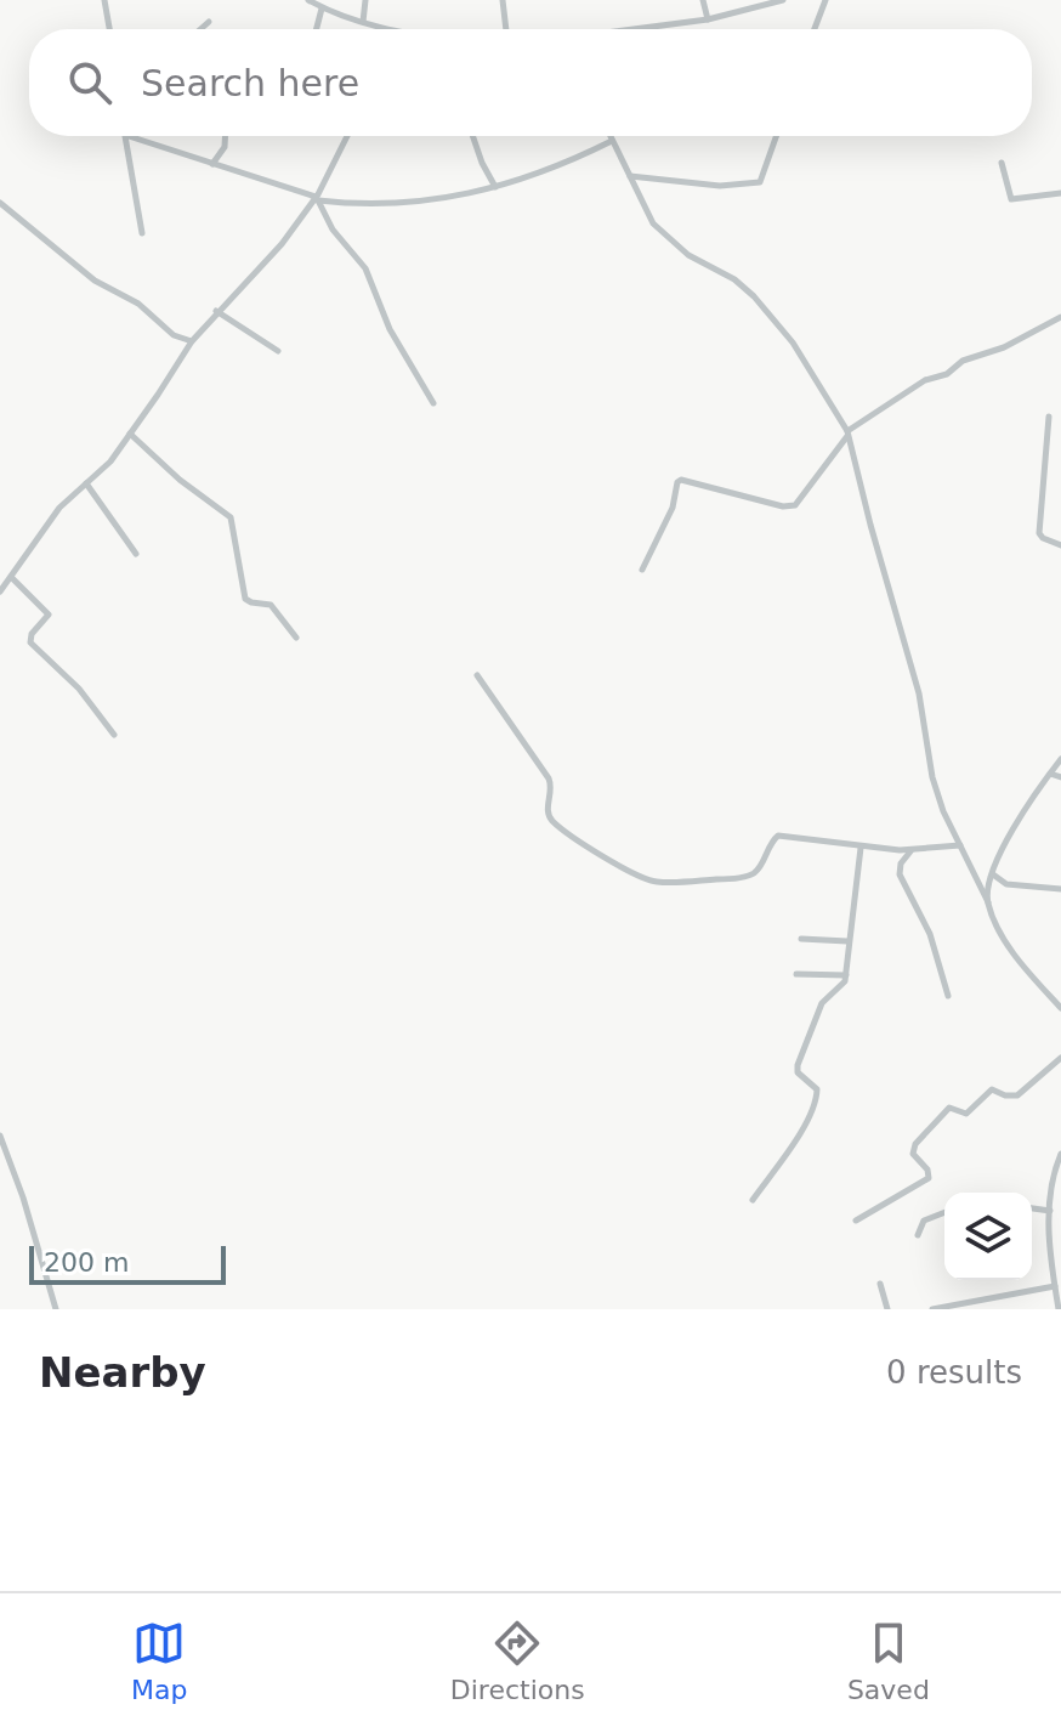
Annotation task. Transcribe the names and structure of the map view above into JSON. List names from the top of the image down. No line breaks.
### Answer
{"scale_bar":"200 m","page":{"search":"Search here","scale":"200 m","heading":["Nearby","0 results"],"nav":["Map","Directions","Saved"]}}
